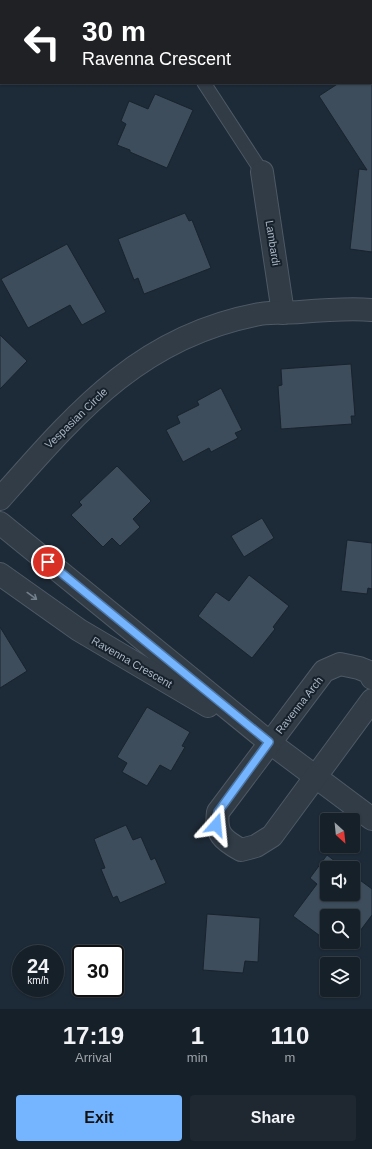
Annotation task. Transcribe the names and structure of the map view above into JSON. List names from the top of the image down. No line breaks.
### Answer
{"streets":{"street":["Lambardi","Vespasian Circle","Ravenna Crescent","Ravenna Arch"]},"crossings":[["Lambardi","Vespasian Circle"],["Ravenna Crescent","Ravenna Arch"]],"north":"bottom right","page":{"turn":["30 m","Ravenna Crescent"],"speed":"24 km/h","limit":"30","eta":["17:19","Arrival","1","min","110","m"],"buttons":["Exit","Share"]}}
